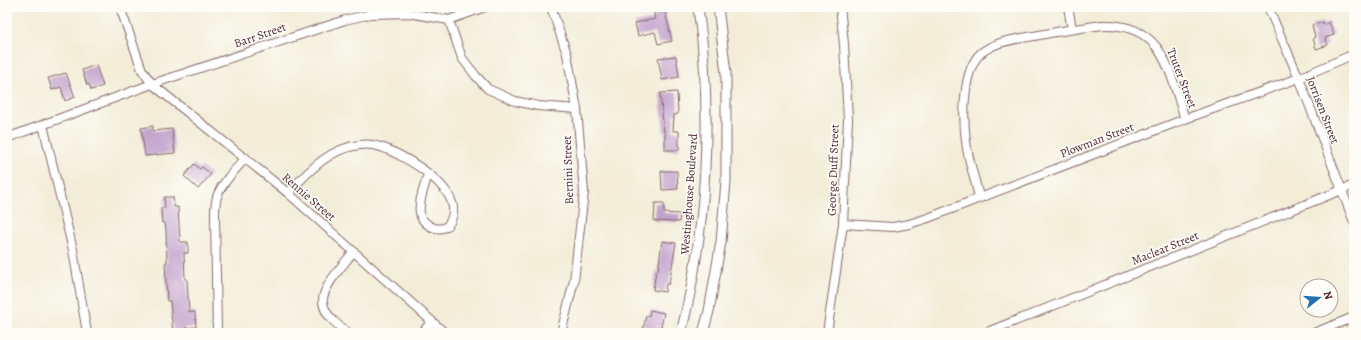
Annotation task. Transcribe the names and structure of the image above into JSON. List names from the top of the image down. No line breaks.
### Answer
{"streets":{"street":["Barr Street","Truter Street","Jorrisen Street","Plowman Street","Bernini Street","George Duff Street","Westinghouse Boulevard","Rennie Street","Maclear Street"]},"crossings":[["Barr Street","Rennie Street"],["Truter Street","Plowman Street"],["Jorrisen Street","Plowman Street"],["Jorrisen Street","Maclear Street"],["Plowman Street","George Duff Street"]],"north":"right"}
